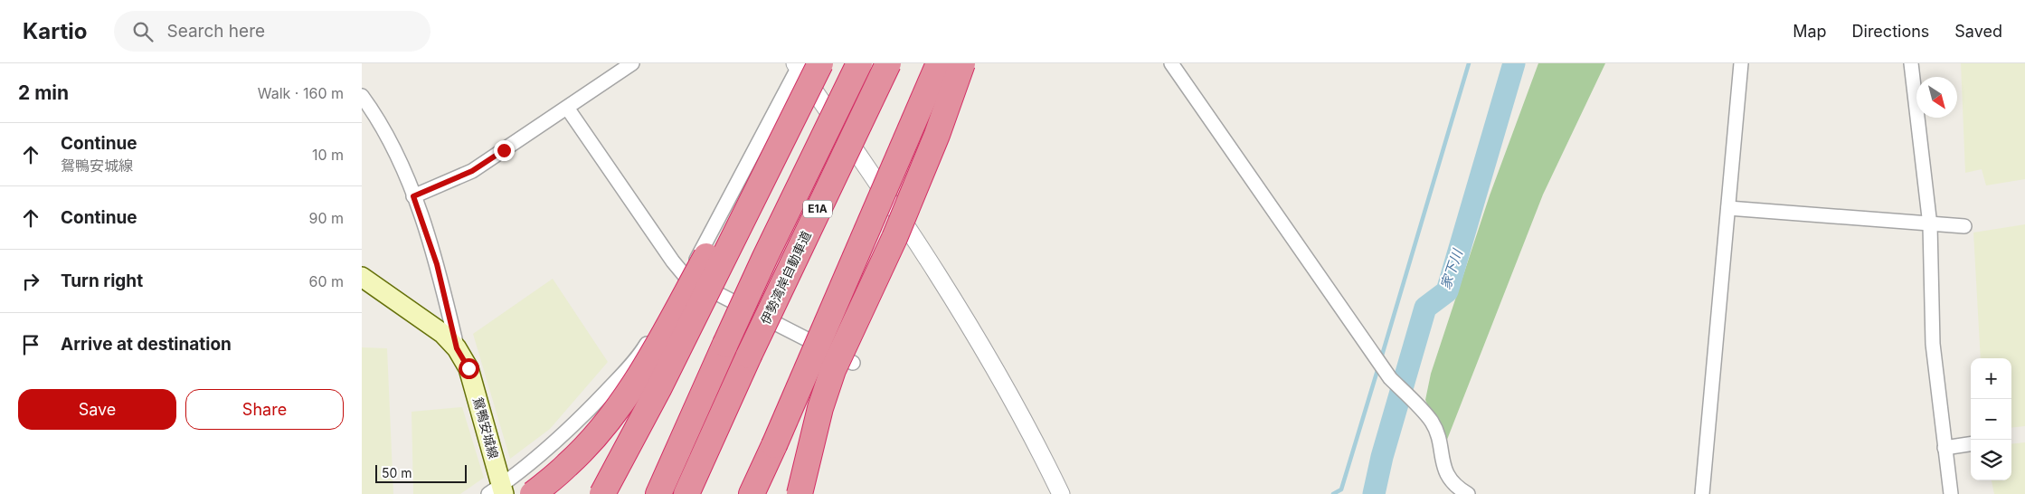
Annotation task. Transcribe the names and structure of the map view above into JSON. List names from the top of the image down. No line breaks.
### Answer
{"streets":{"highway":["E1A","伊勢湾岸自動車道"],"main road":["鴛鴨安城線"]},"water":["家下川"],"scale_bar":"50 m","north":"bottom right","page":{"header":"Kartio","search":"Search here","nav":["Map","Directions","Saved"],"heading":["2 min","Walk · 160 m"],"list":[["Continue","鴛鴨安城線","10 m"],["Continue","90 m"],["Turn right","60 m"],"Arrive at destination"],"map_buttons":["+","−"],"buttons":["Save","Share"],"scale":"50 m"}}
